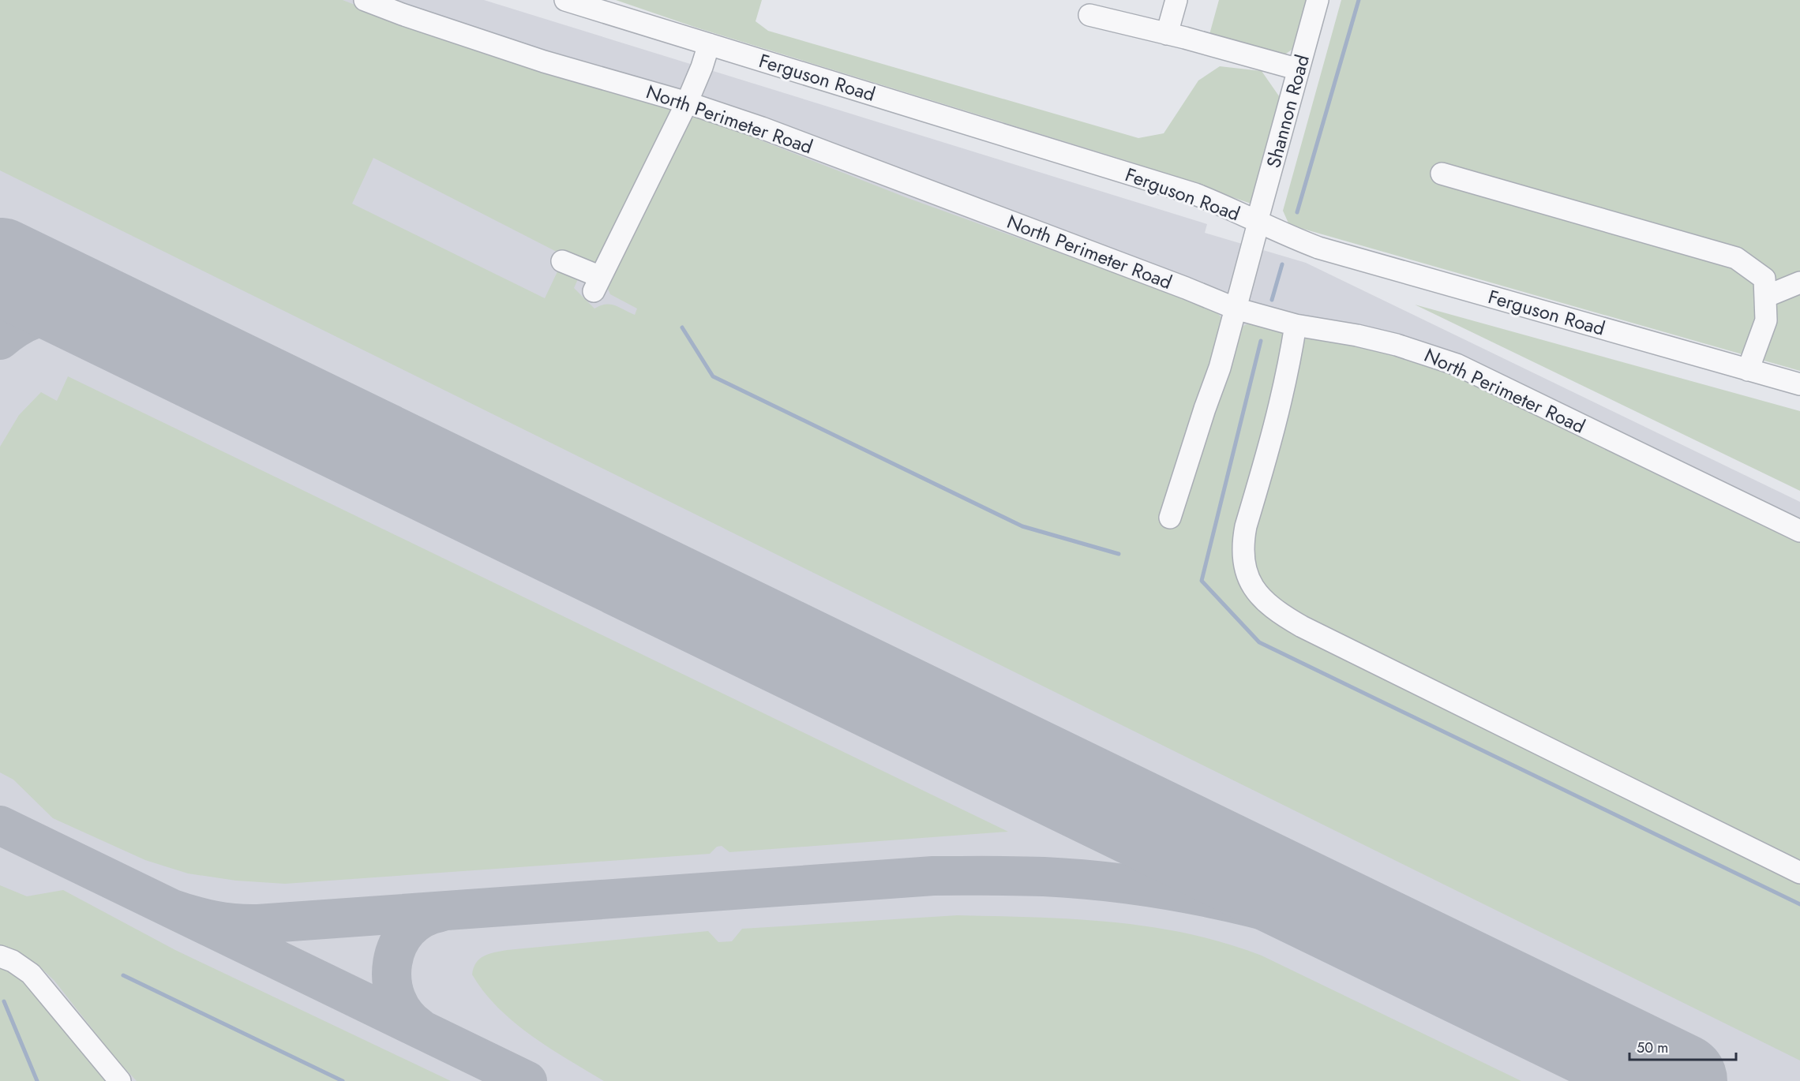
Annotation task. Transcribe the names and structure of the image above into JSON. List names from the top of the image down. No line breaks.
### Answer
{"streets":{"street":["Ferguson Road","Shannon Road","North Perimeter Road"]},"crossings":[["Ferguson Road","Shannon Road"],["Shannon Road","North Perimeter Road"]],"scale_bar":"50 m"}
